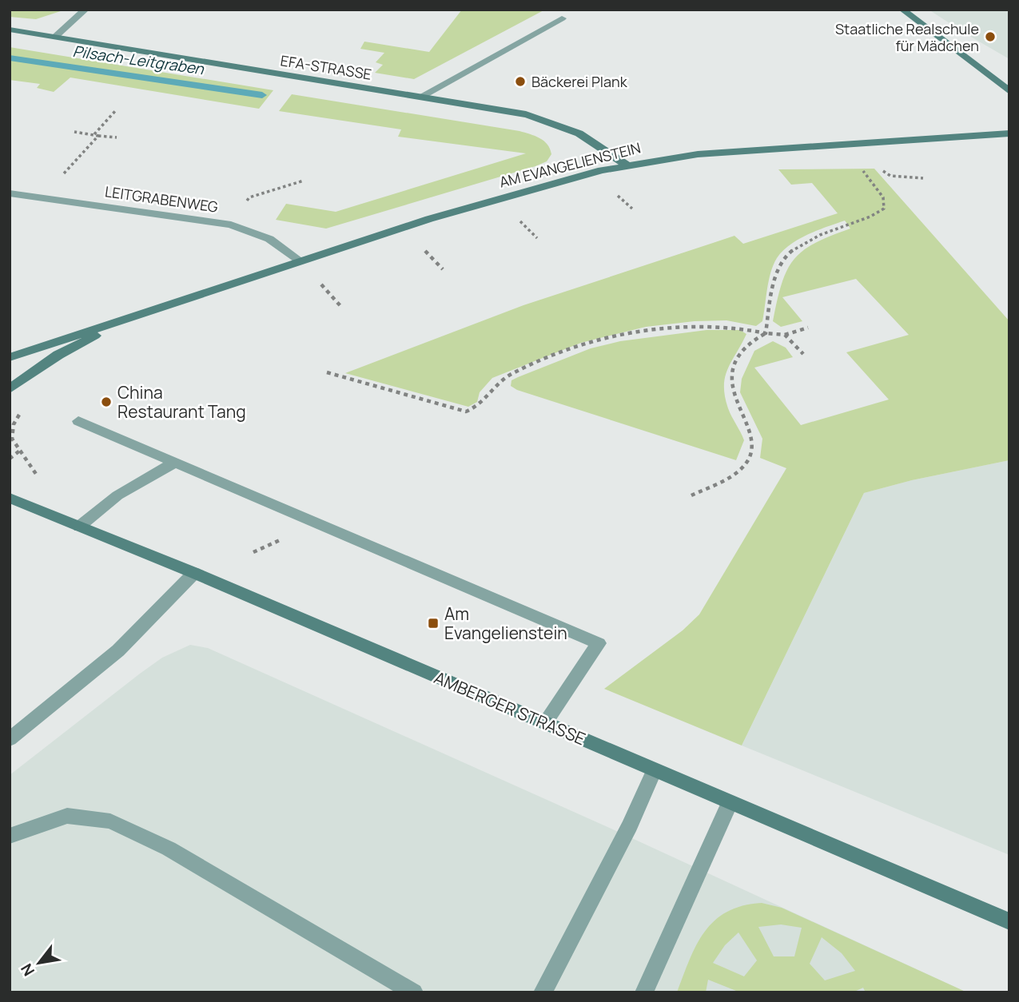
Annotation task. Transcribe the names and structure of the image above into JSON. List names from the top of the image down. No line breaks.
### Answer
{"streets":{"street":["EFA-STRASSE","AM EVANGELIENSTEIN","LEITGRABENWEG","AMBERGER STRASSE"]},"crossings":[["EFA-STRASSE","AM EVANGELIENSTEIN"],["AM EVANGELIENSTEIN","LEITGRABENWEG"]],"water":["Pilsach-Leitgraben"],"places":{"other":["Staatliche Realschule für Mädchen","Bäckerei Plank","China Restaurant Tang"],"transit":["Am Evangelienstein"]},"north":"bottom left"}
